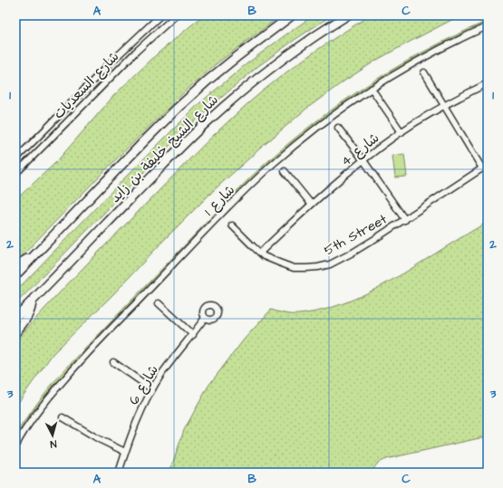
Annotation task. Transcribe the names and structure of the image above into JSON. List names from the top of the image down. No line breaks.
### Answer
{"streets":{"highway":["شارع الشيخ خليفة بن زايد"],"street":["شارع السعديات","شارع 4","شارع 1","5th Street","شارع 6"]},"crossings":[["شارع 4","5th Street"]],"north":"bottom","grid":{"columns":["A","B","C"],"rows":["1","2","3"]}}
